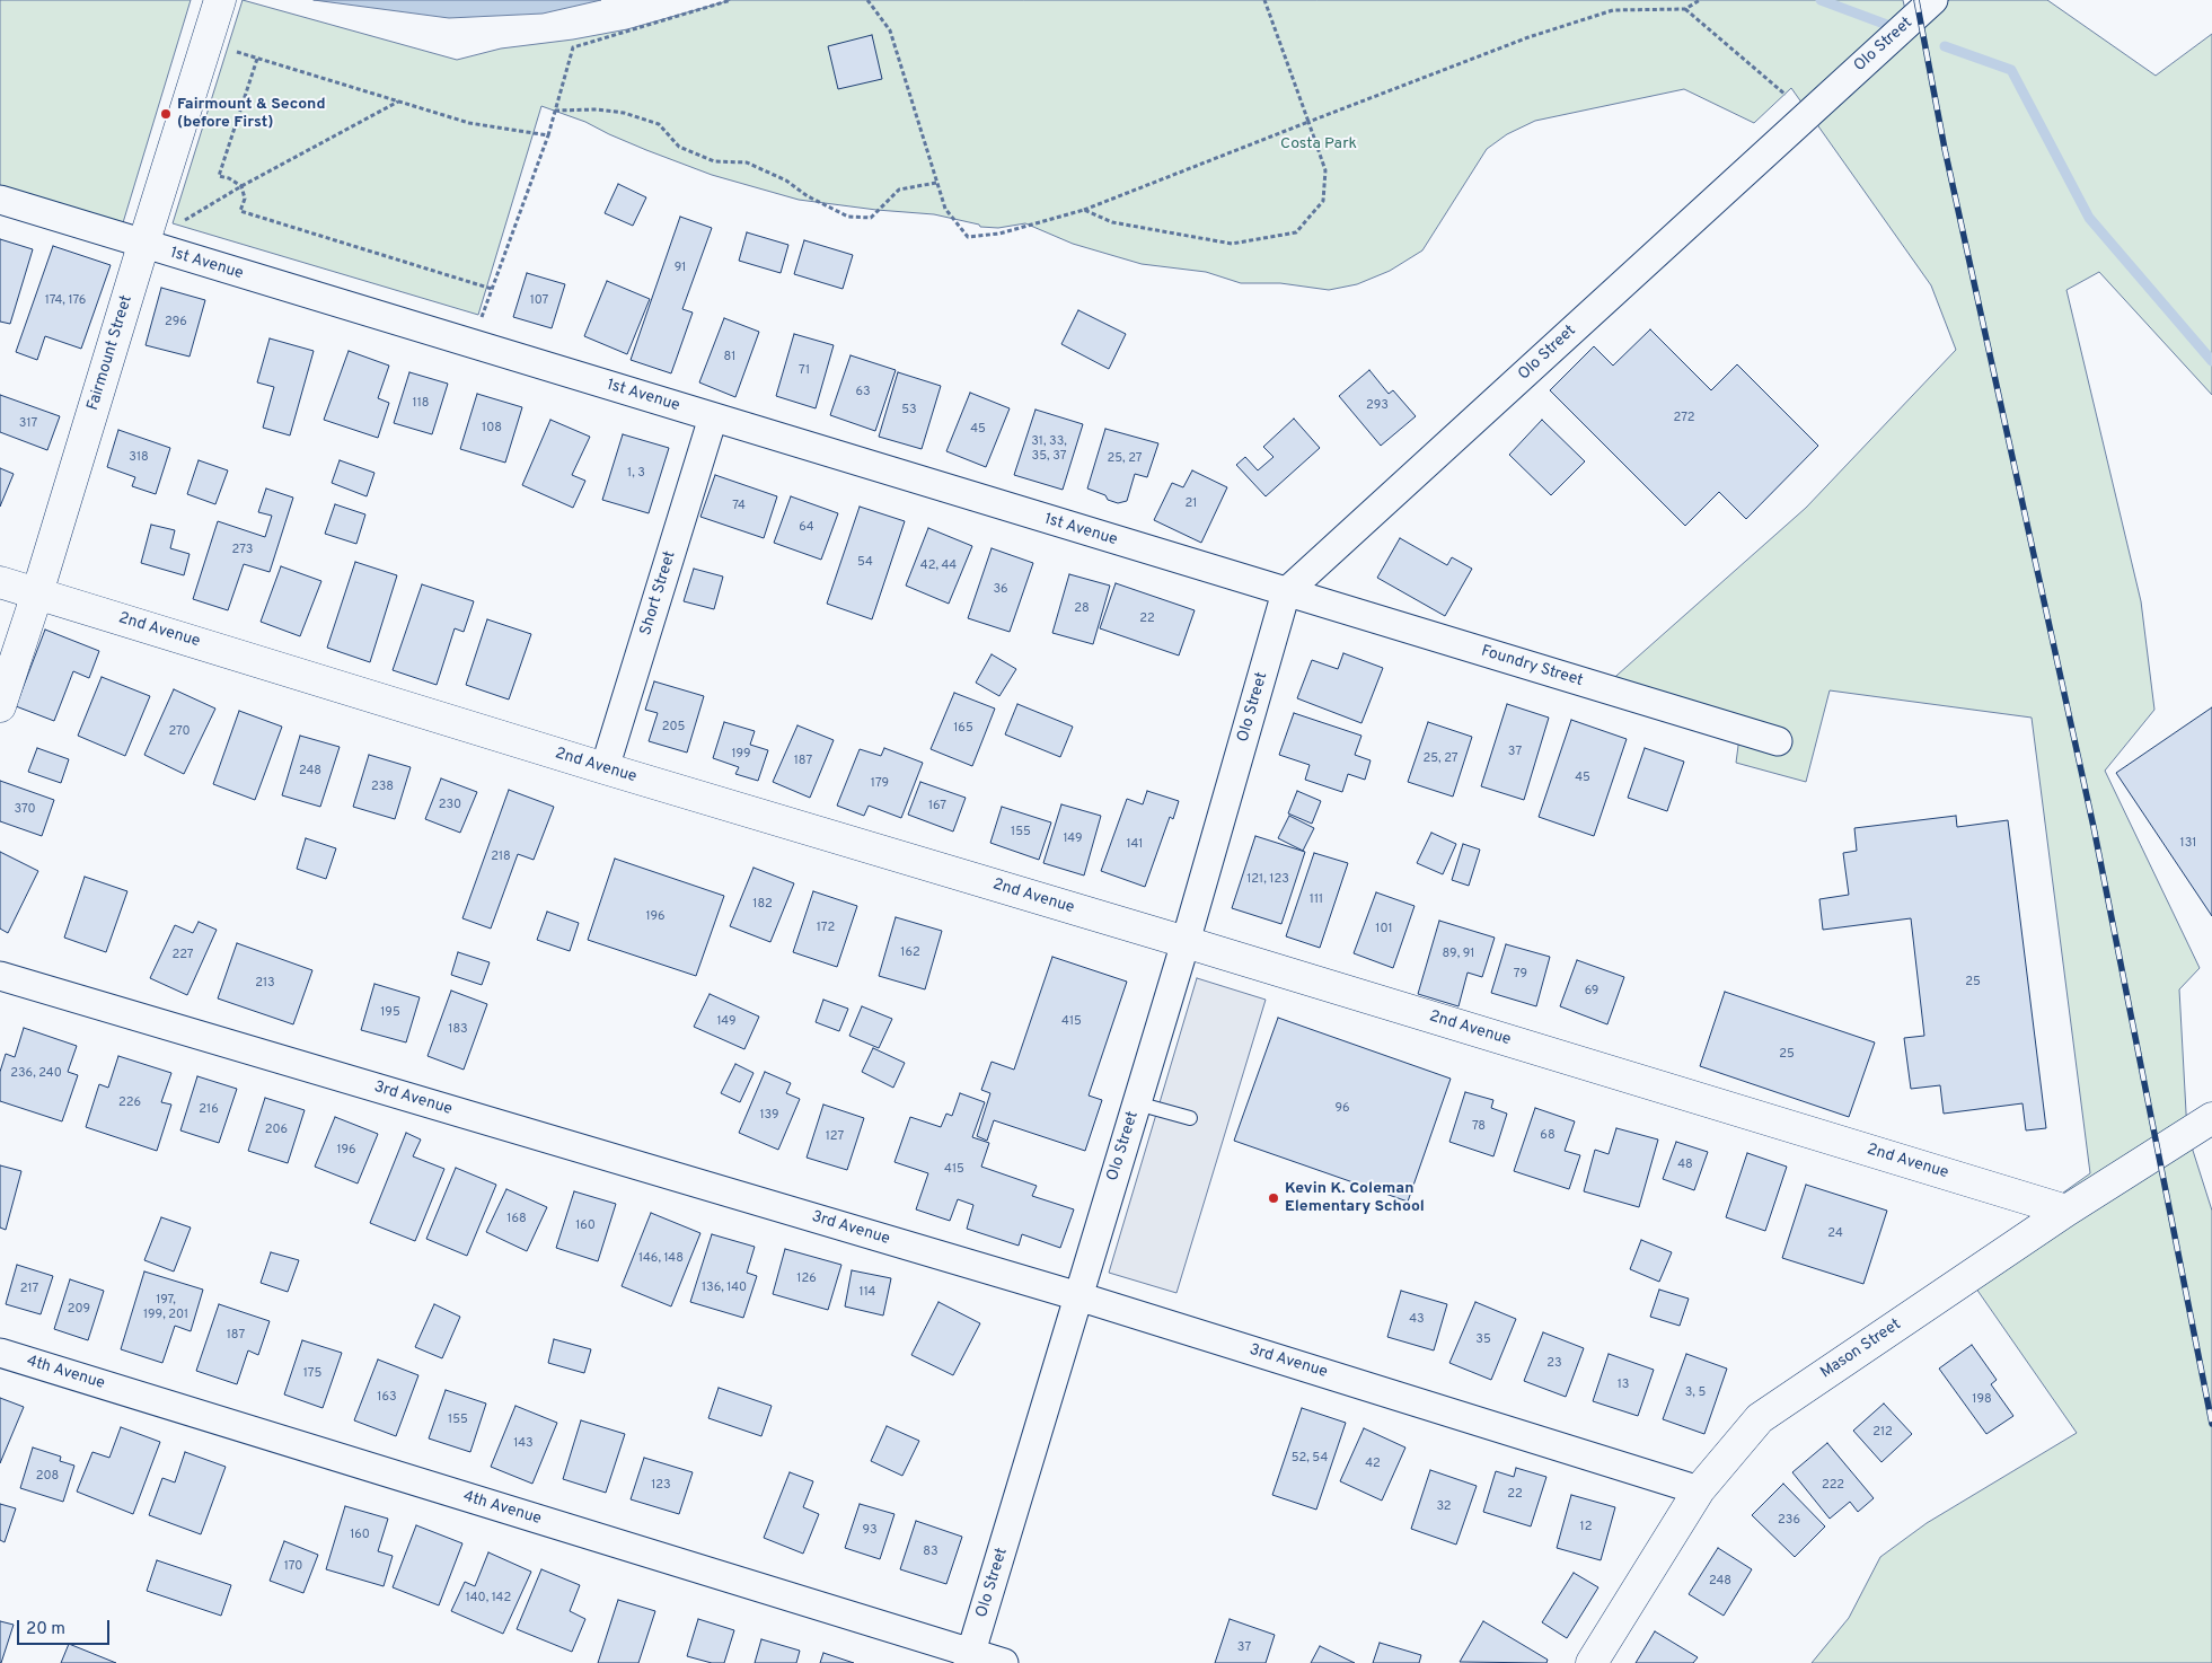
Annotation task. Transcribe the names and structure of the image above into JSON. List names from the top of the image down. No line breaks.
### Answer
{"streets":{"street":["Olo Street","1st Avenue","Fairmount Street","Short Street","2nd Avenue","Foundry Street","3rd Avenue","Mason Street","4th Avenue"]},"crossings":[["Olo Street","1st Avenue"],["Olo Street","2nd Avenue"],["Olo Street","Foundry Street"],["Olo Street","3rd Avenue"],["Olo Street","4th Avenue"],["1st Avenue","Fairmount Street"],["1st Avenue","Short Street"],["1st Avenue","Foundry Street"],["Fairmount Street","2nd Avenue"],["Short Street","2nd Avenue"],["2nd Avenue","Mason Street"],["3rd Avenue","Mason Street"]],"parks":["Costa Park"],"places":["Fairmount & Second (before First)","Kevin K. Coleman Elementary School"],"house_numbers":["91","174, 176","107","296","81","71","63","118","293","53","272","317","108","45","31, 33, 35, 37","318","25, 27","1, 3","21","74","64","273","54","42, 44","36","28","22","205","165","270","37","199","25, 27","187","248","45","179","238","230","167","370","155","149","131","141","218","121, 123","111","182","196","172","101","162","89, 91","227","79","25","213","69","195","149","415","183","25","236, 240","226","96","216","139","78","206","68","127","196","48","415","168","160","24","146, 148","126","136, 140","217","114","197, 199, 201","209","43","187","35","23","175","13","3, 5","163","198","155","212","143","52, 54","42","208","123","222","22","32","236","12","93","160","83","170","248","140, 142","37"],"scale_bar":"20 m"}
